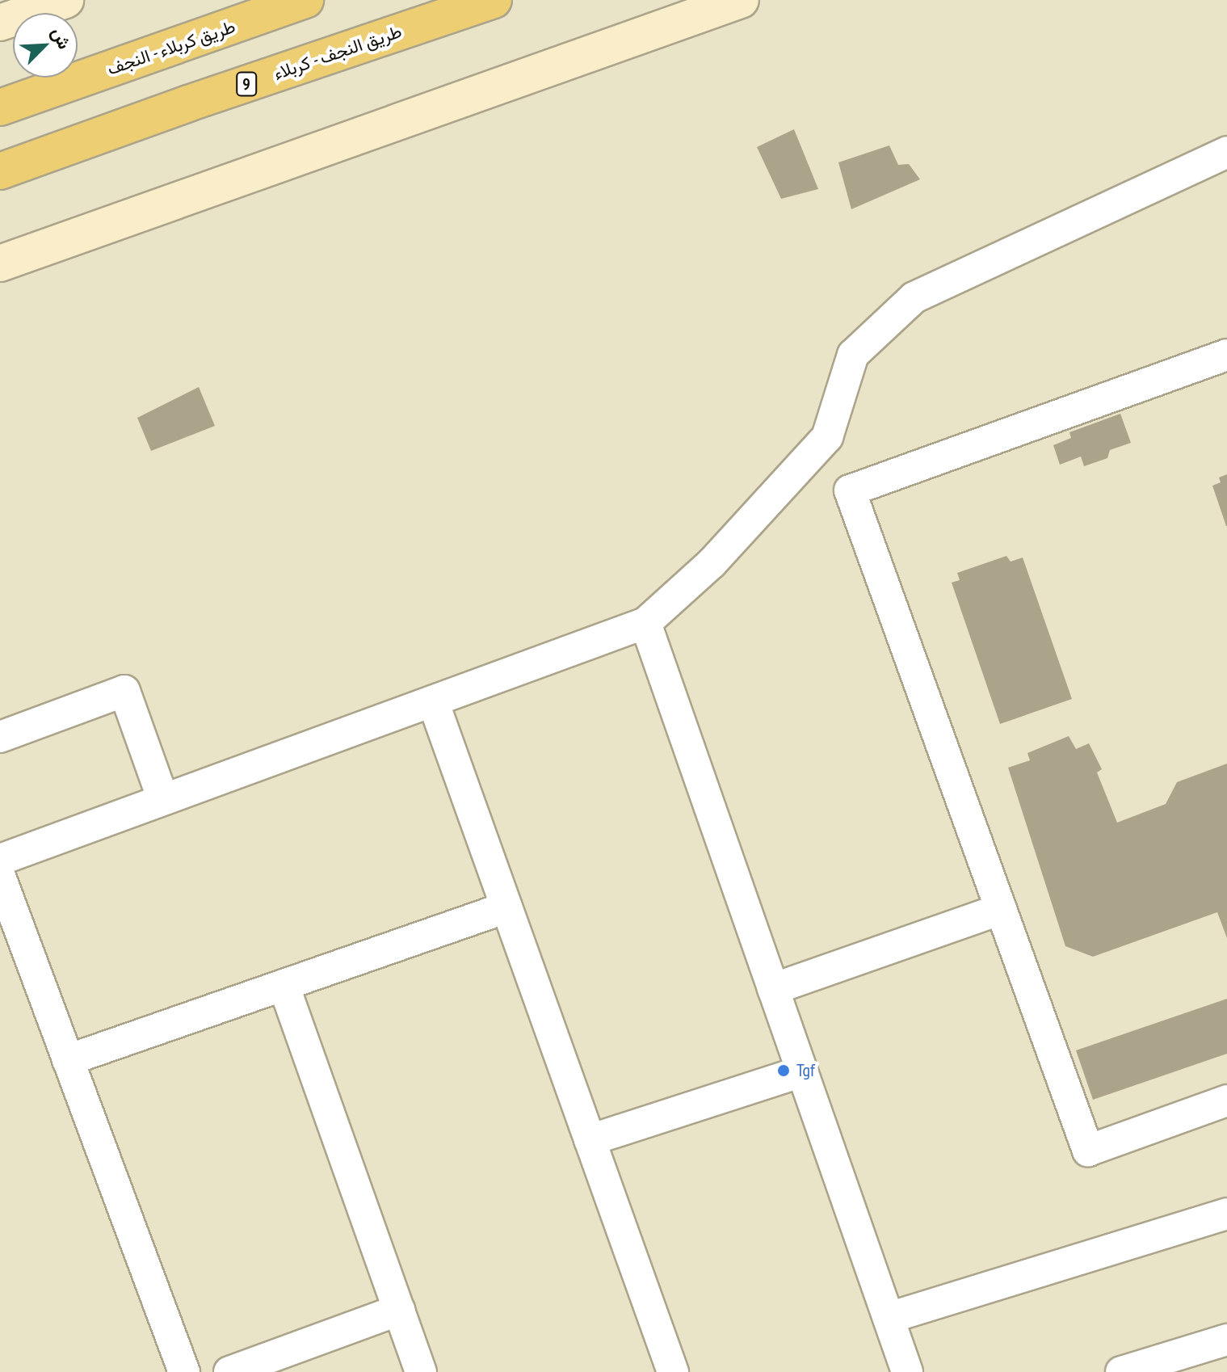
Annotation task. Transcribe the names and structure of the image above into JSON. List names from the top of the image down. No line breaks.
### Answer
{"streets":{"highway":["طريق کربلاء - النجف","طريق النجف - کربلاء","9"]},"places":["Tgf"],"north":"top right"}
